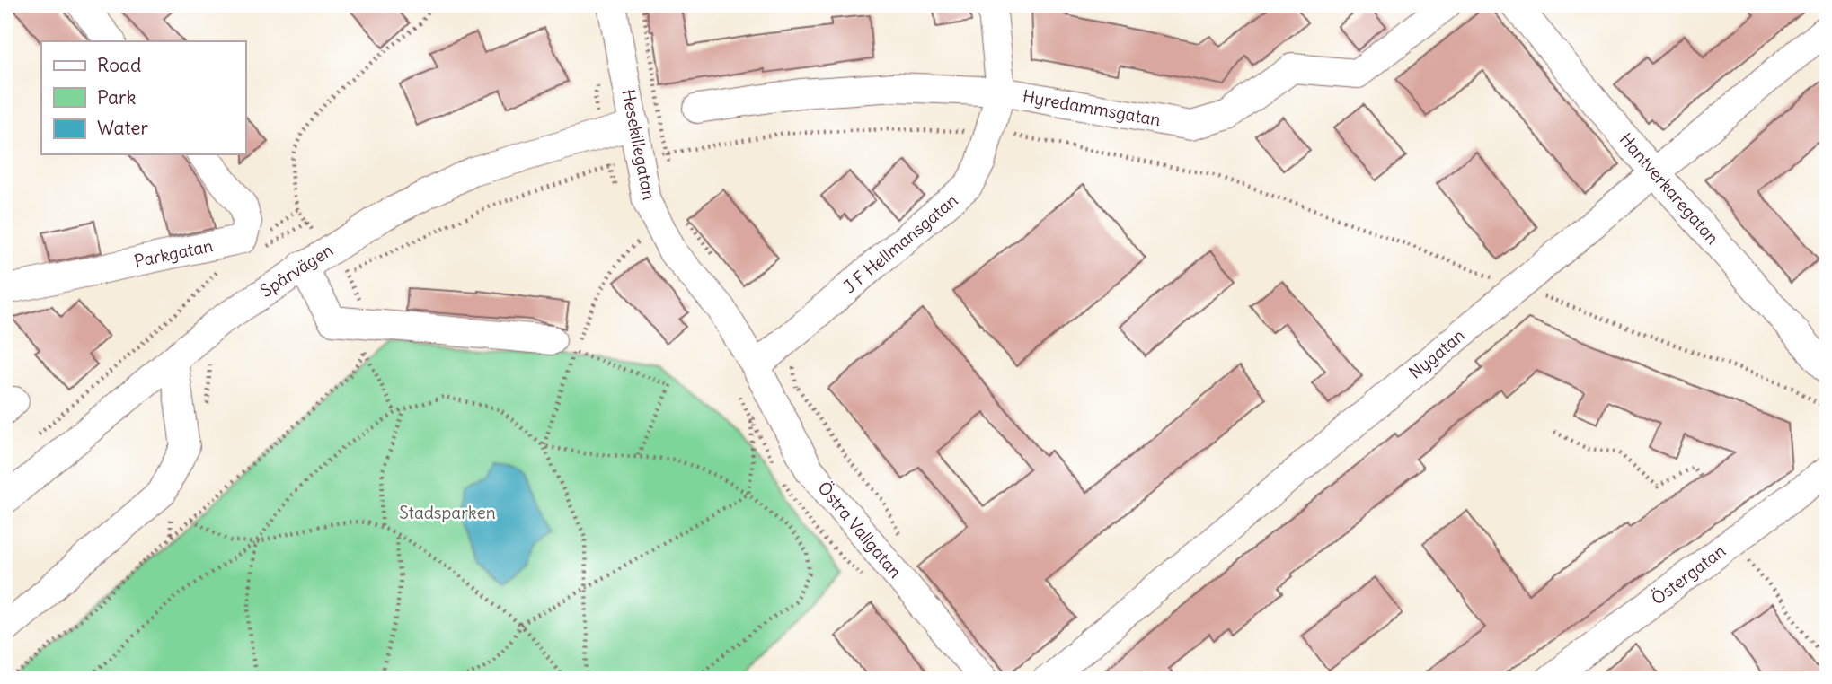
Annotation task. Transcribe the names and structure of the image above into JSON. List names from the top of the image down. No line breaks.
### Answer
{"streets":{"street":["Hyredammsgatan","Hesekillegatan","Hantverkaregatan","J F Hellmansgatan","Parkgatan","Spårvägen","Nygatan","Östra Vallgatan","Östergatan"]},"crossings":[["Hyredammsgatan","J F Hellmansgatan"],["Hesekillegatan","J F Hellmansgatan"],["Hesekillegatan","Spårvägen"],["Hesekillegatan","Östra Vallgatan"],["Hantverkaregatan","Nygatan"],["J F Hellmansgatan","Östra Vallgatan"]],"parks":["Stadsparken"],"legend":["Road","Park","Water"]}
